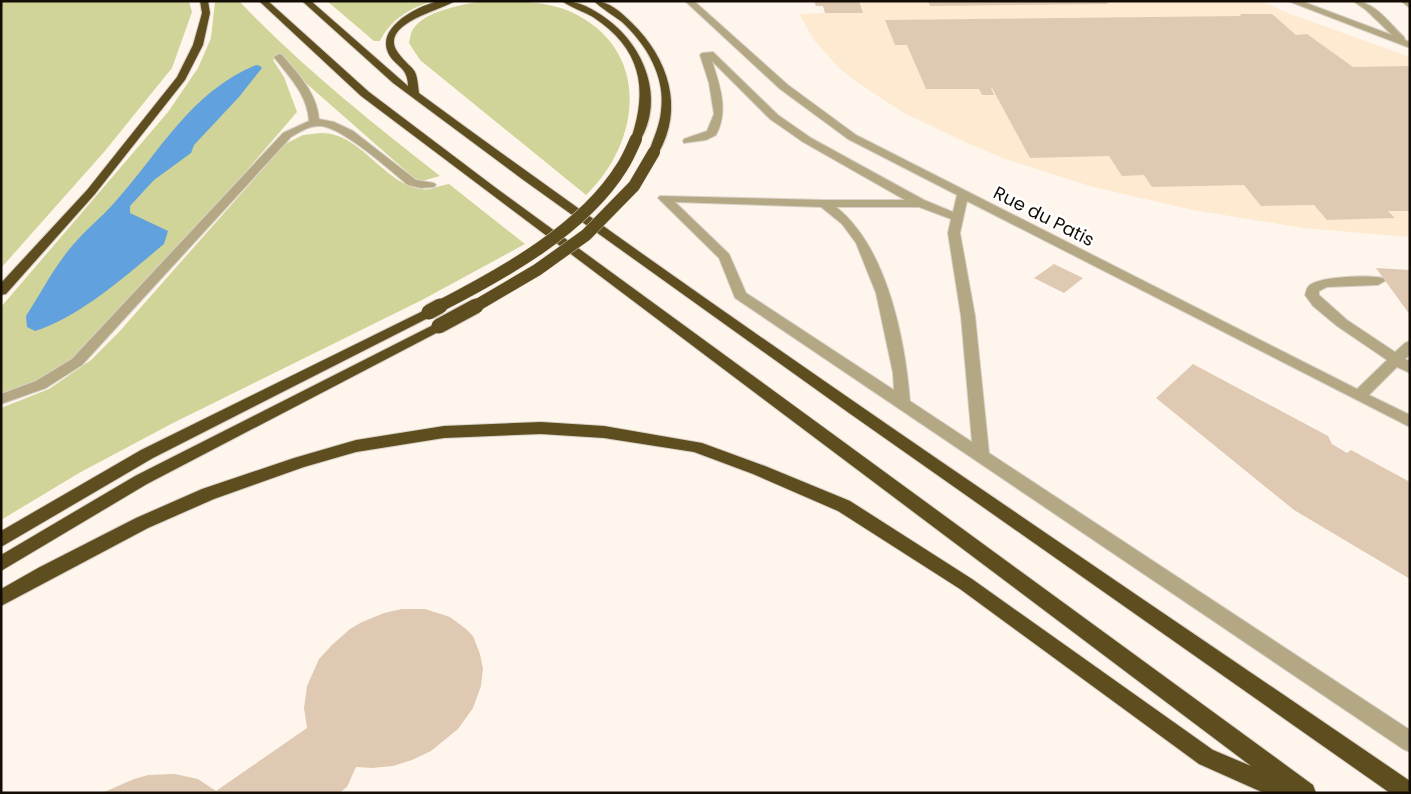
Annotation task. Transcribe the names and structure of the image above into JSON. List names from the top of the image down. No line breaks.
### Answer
{"streets":{"street":["Rue du Patis"]}}
